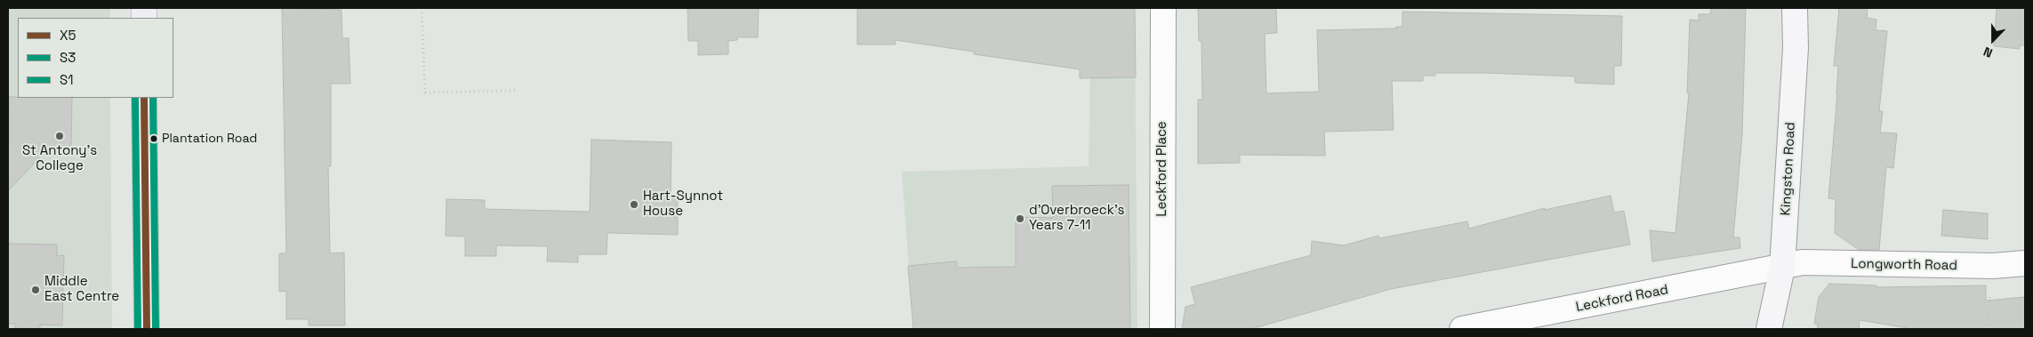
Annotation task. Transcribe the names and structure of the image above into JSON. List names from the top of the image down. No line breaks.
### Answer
{"streets":{"street":["Leckford Place","Kingston Road","Longworth Road","Leckford Road"]},"crossings":[["Kingston Road","Longworth Road"],["Kingston Road","Leckford Road"],["Longworth Road","Leckford Road"]],"places":["St Antony's College","Plantation Road","Hart-Synnot House","d'Overbroeck's Years 7-11","Middle East Centre"],"lines":["transit line X5","transit line S3","transit line S1"],"legend":["X5","S3","S1"],"north":"bottom"}
